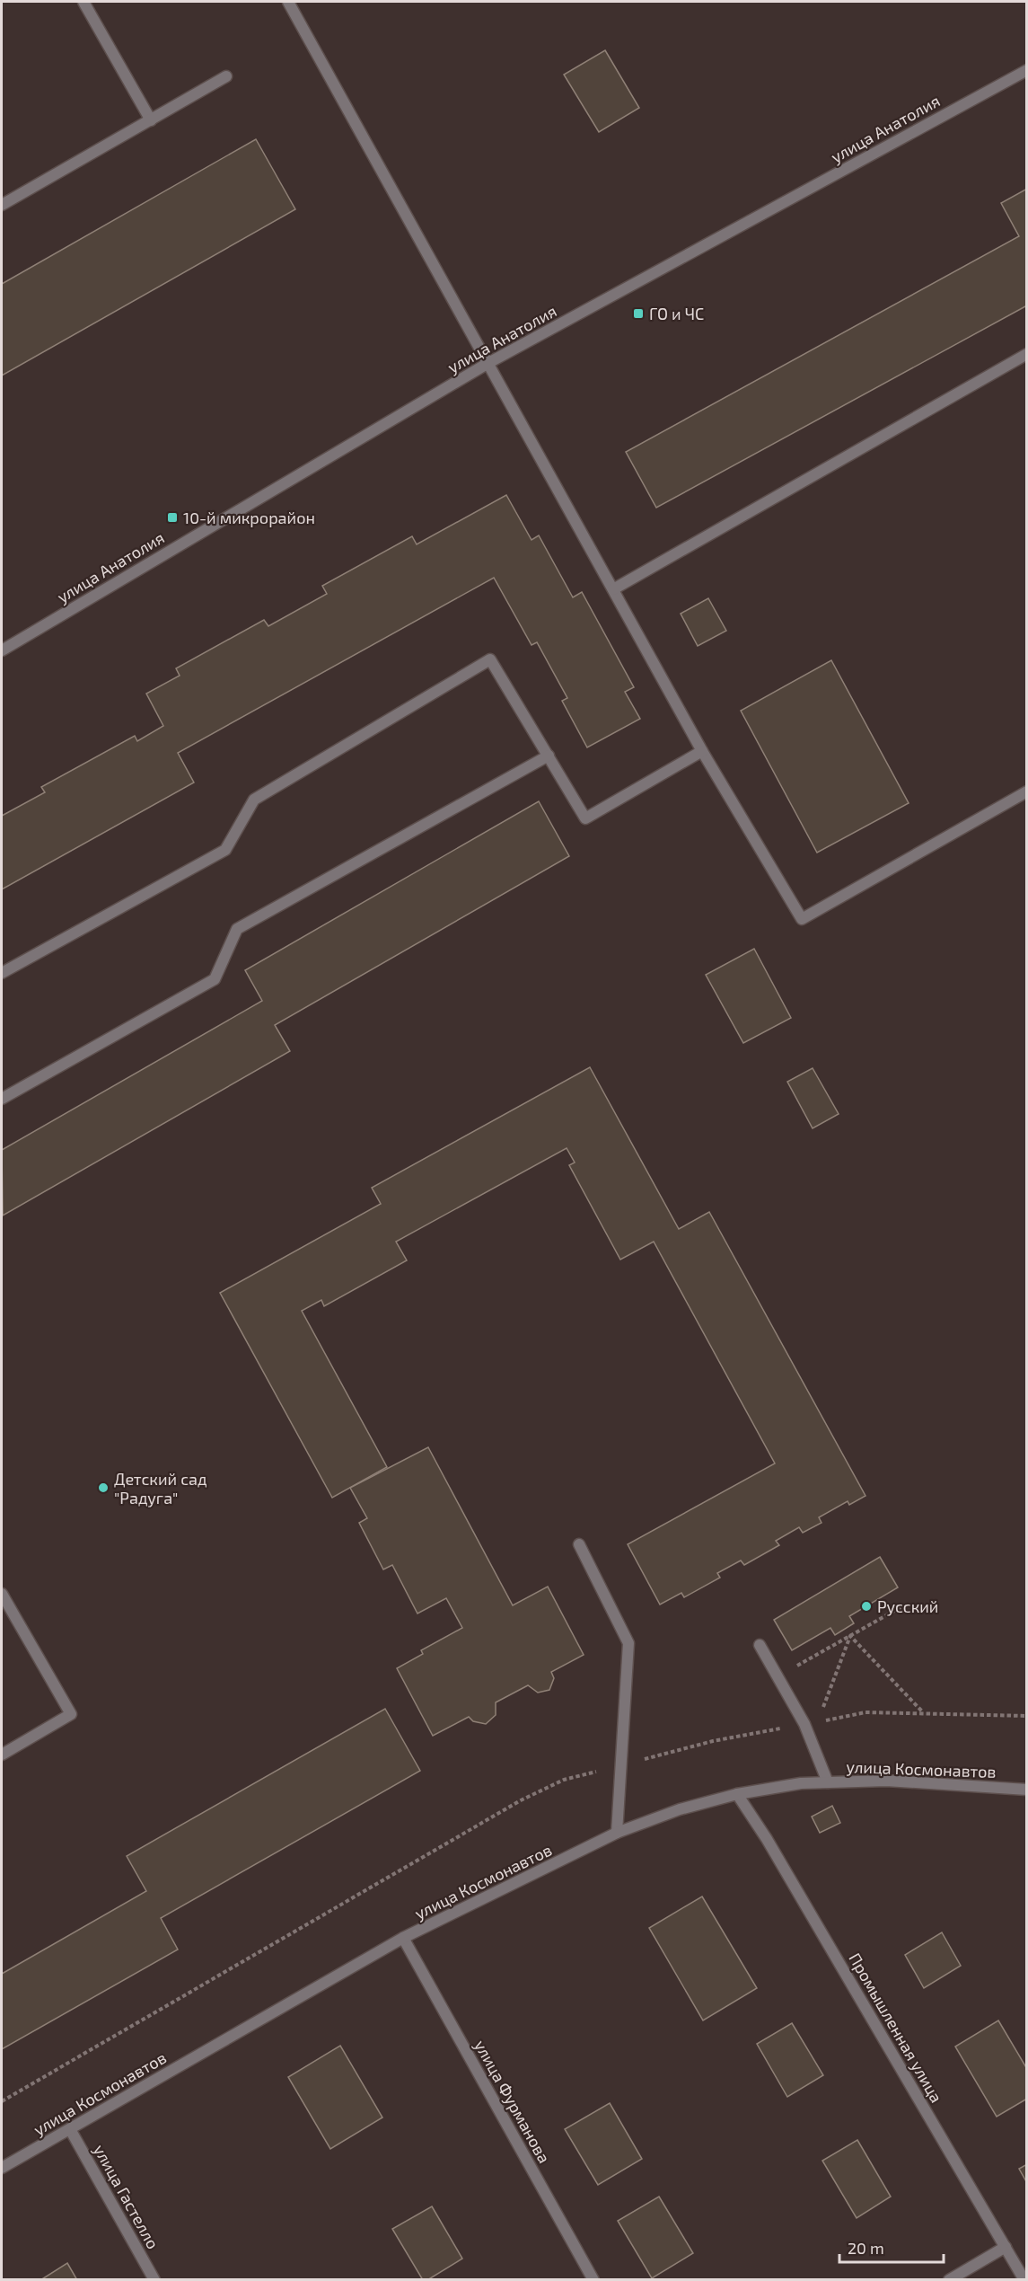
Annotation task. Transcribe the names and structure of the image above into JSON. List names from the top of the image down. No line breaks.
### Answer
{"streets":{"street":["улица Анатолия","улица Космонавтов","Промышленная улица","улица Фурманова","улица Гастелло"]},"crossings":[["улица Космонавтов","Промышленная улица"],["улица Космонавтов","улица Фурманова"],["улица Космонавтов","улица Гастелло"]],"places":{"transit":["ГО и ЧС","10-й микрорайон"],"other":["Детский сад \"Радуга\"","Русский"]},"scale_bar":"20 m"}
